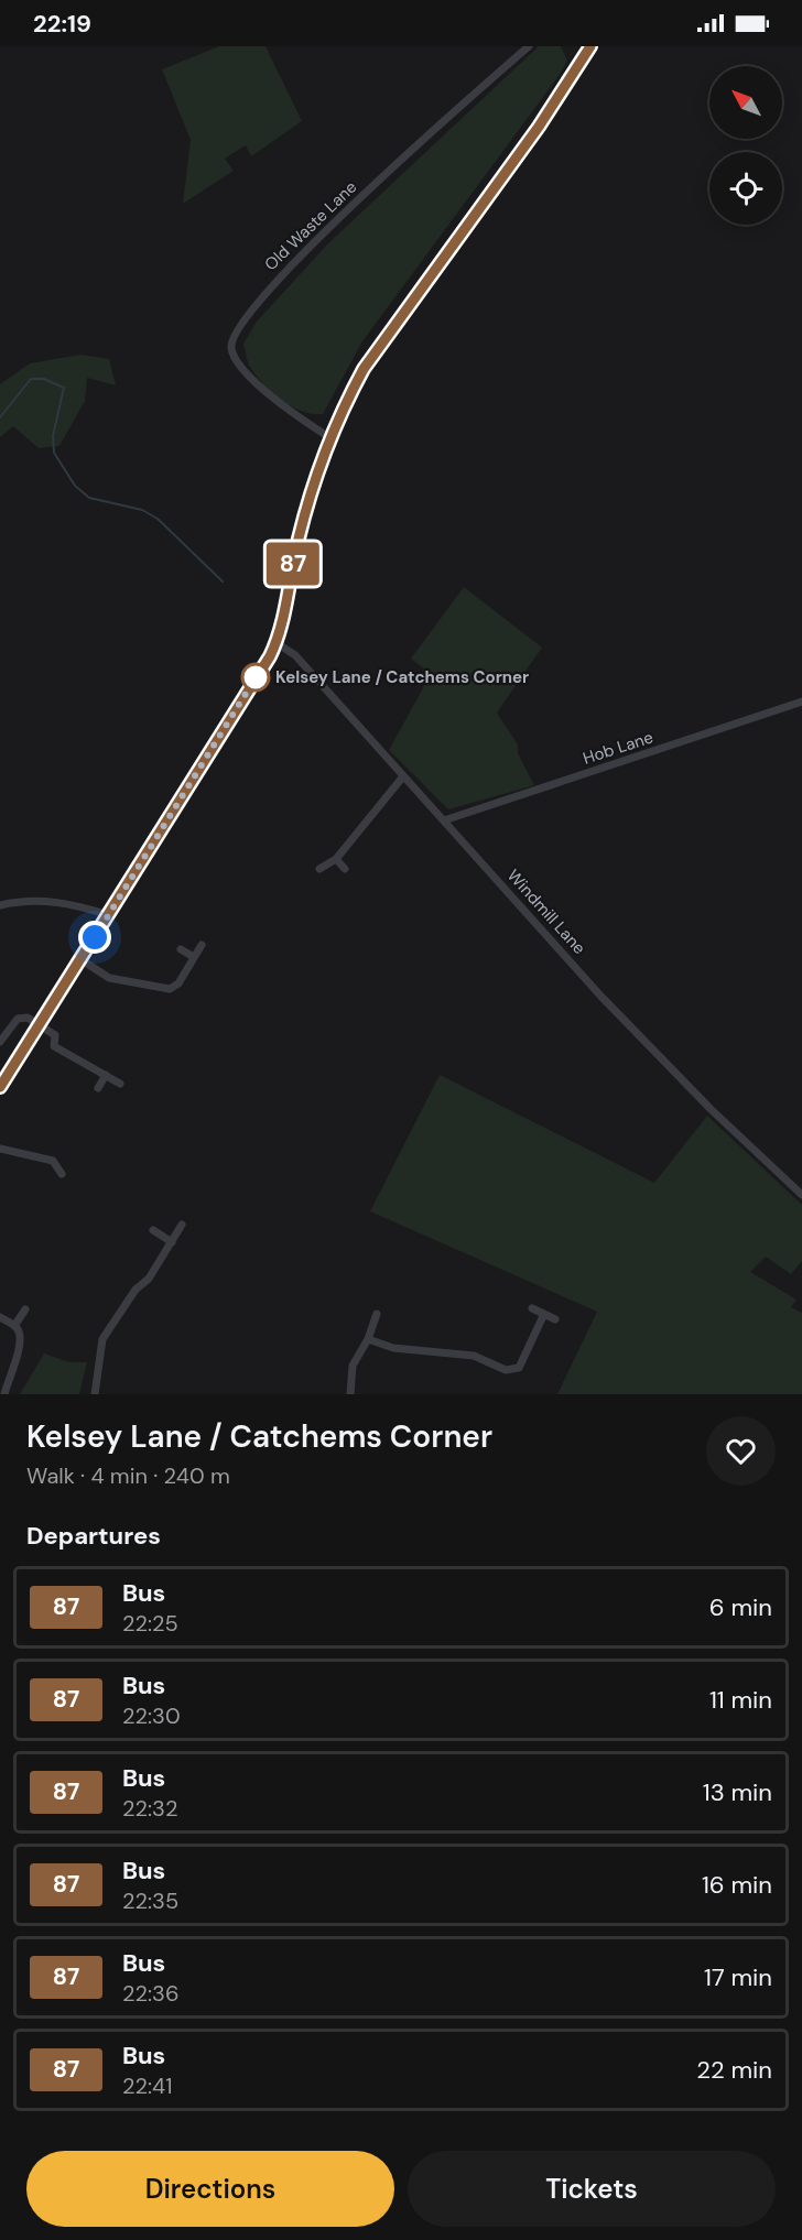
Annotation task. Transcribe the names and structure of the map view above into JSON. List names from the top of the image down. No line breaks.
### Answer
{"streets":{"street":["Old Waste Lane","Hob Lane","Windmill Lane"]},"crossings":[["Hob Lane","Windmill Lane"]],"places":["Kelsey Lane / Catchems Corner"],"lines":["bus line 87"],"north":"top left","page":{"status":"22:19","on_map":"87","heading":[["Kelsey Lane / Catchems Corner","Walk · 4 min · 240 m"],"Departures"],"list":[{"mark":"87","name":"Bus","note":"22:25","value":"6 min"},{"mark":"87","name":"Bus","note":"22:30","value":"11 min"},{"mark":"87","name":"Bus","note":"22:32","value":"13 min"},{"mark":"87","name":"Bus","note":"22:35","value":"16 min"},{"mark":"87","name":"Bus","note":"22:36","value":"17 min"},{"mark":"87","name":"Bus","note":"22:41","value":"22 min"}],"buttons":["Directions","Tickets"]}}
